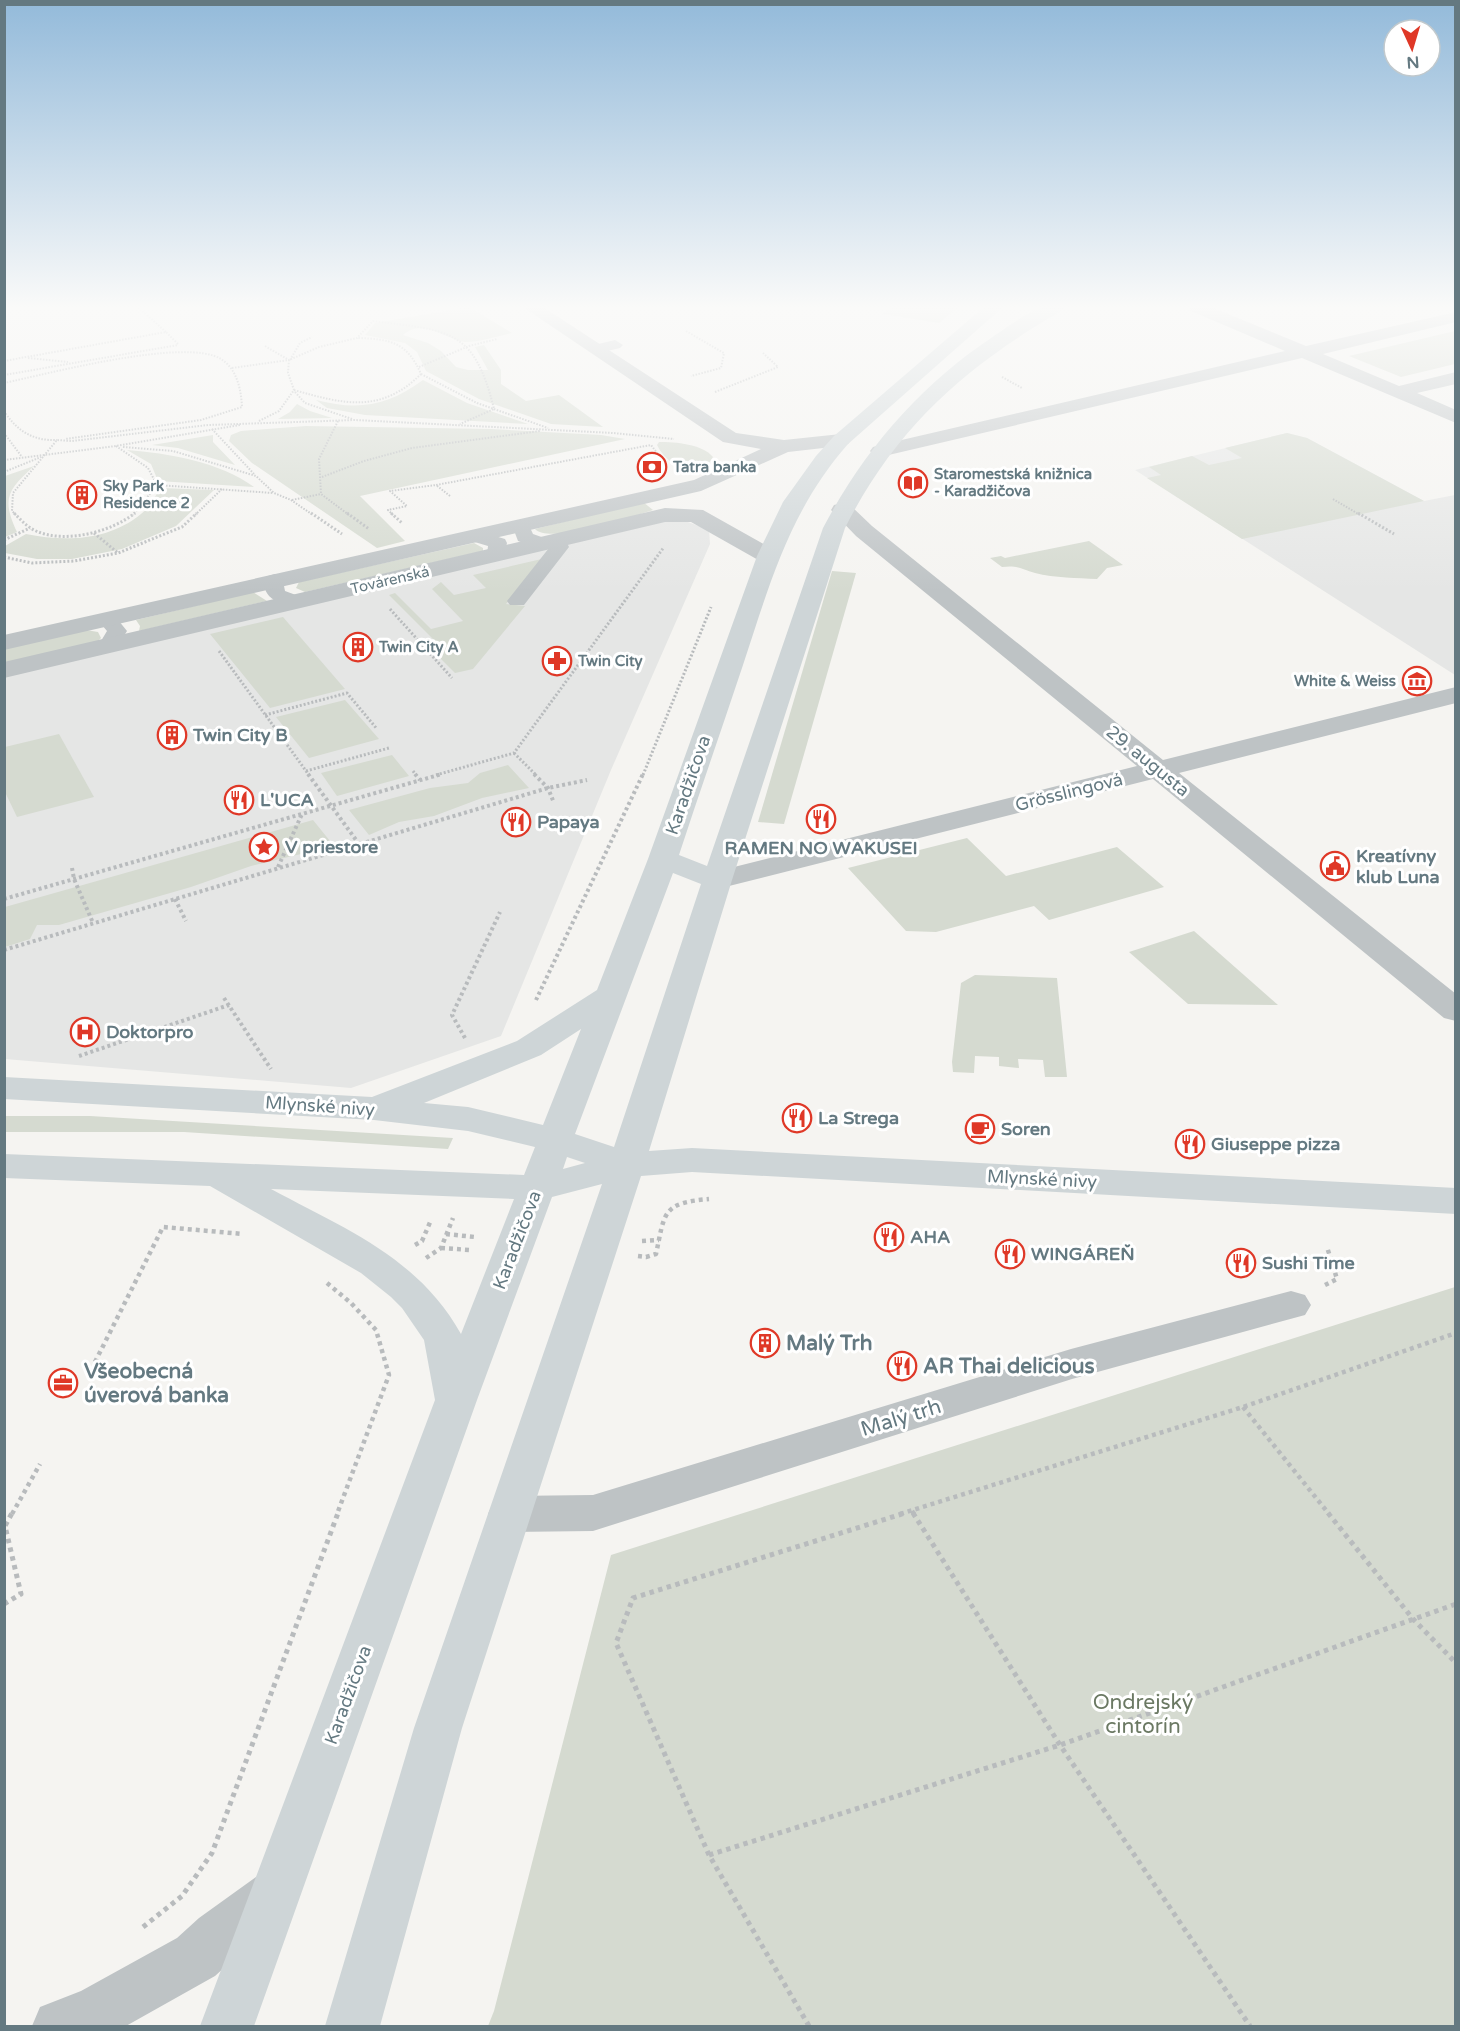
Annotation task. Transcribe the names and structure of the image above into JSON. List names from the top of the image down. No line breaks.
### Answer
{"streets":{"main road":["Karadžičova","Mlynské nivy"],"street":["Továrenská","29. augusta","Grösslingová","Malý trh"]},"crossings":[["Továrenská","Karadžičova"],["29. augusta","Grösslingová"],["Karadžičova","Mlynské nivy"]],"parks":["Ondrejský cintorín"],"places":{"bank":["Tatra banka"],"library":["Staromestská knižnica - Karadžičova"],"building":["Sky Park Residence 2","Twin City A","Twin City B","Malý Trh"],"pharmacy":["Twin City"],"museum":["White & Weiss"],"restaurant":["L'UCA","RAMEN NO WAKUSEI","Papaya","La Strega","Giuseppe pizza","AHA","WINGÁREŇ","Sushi Time","AR Thai delicious"],"place":["V priestore"],"public building":["Kreatívny klub Luna"],"hospital":["Doktorpro"],"cafe":["Soren"],"office":["Všeobecná úverová banka"]},"north":"bottom"}
